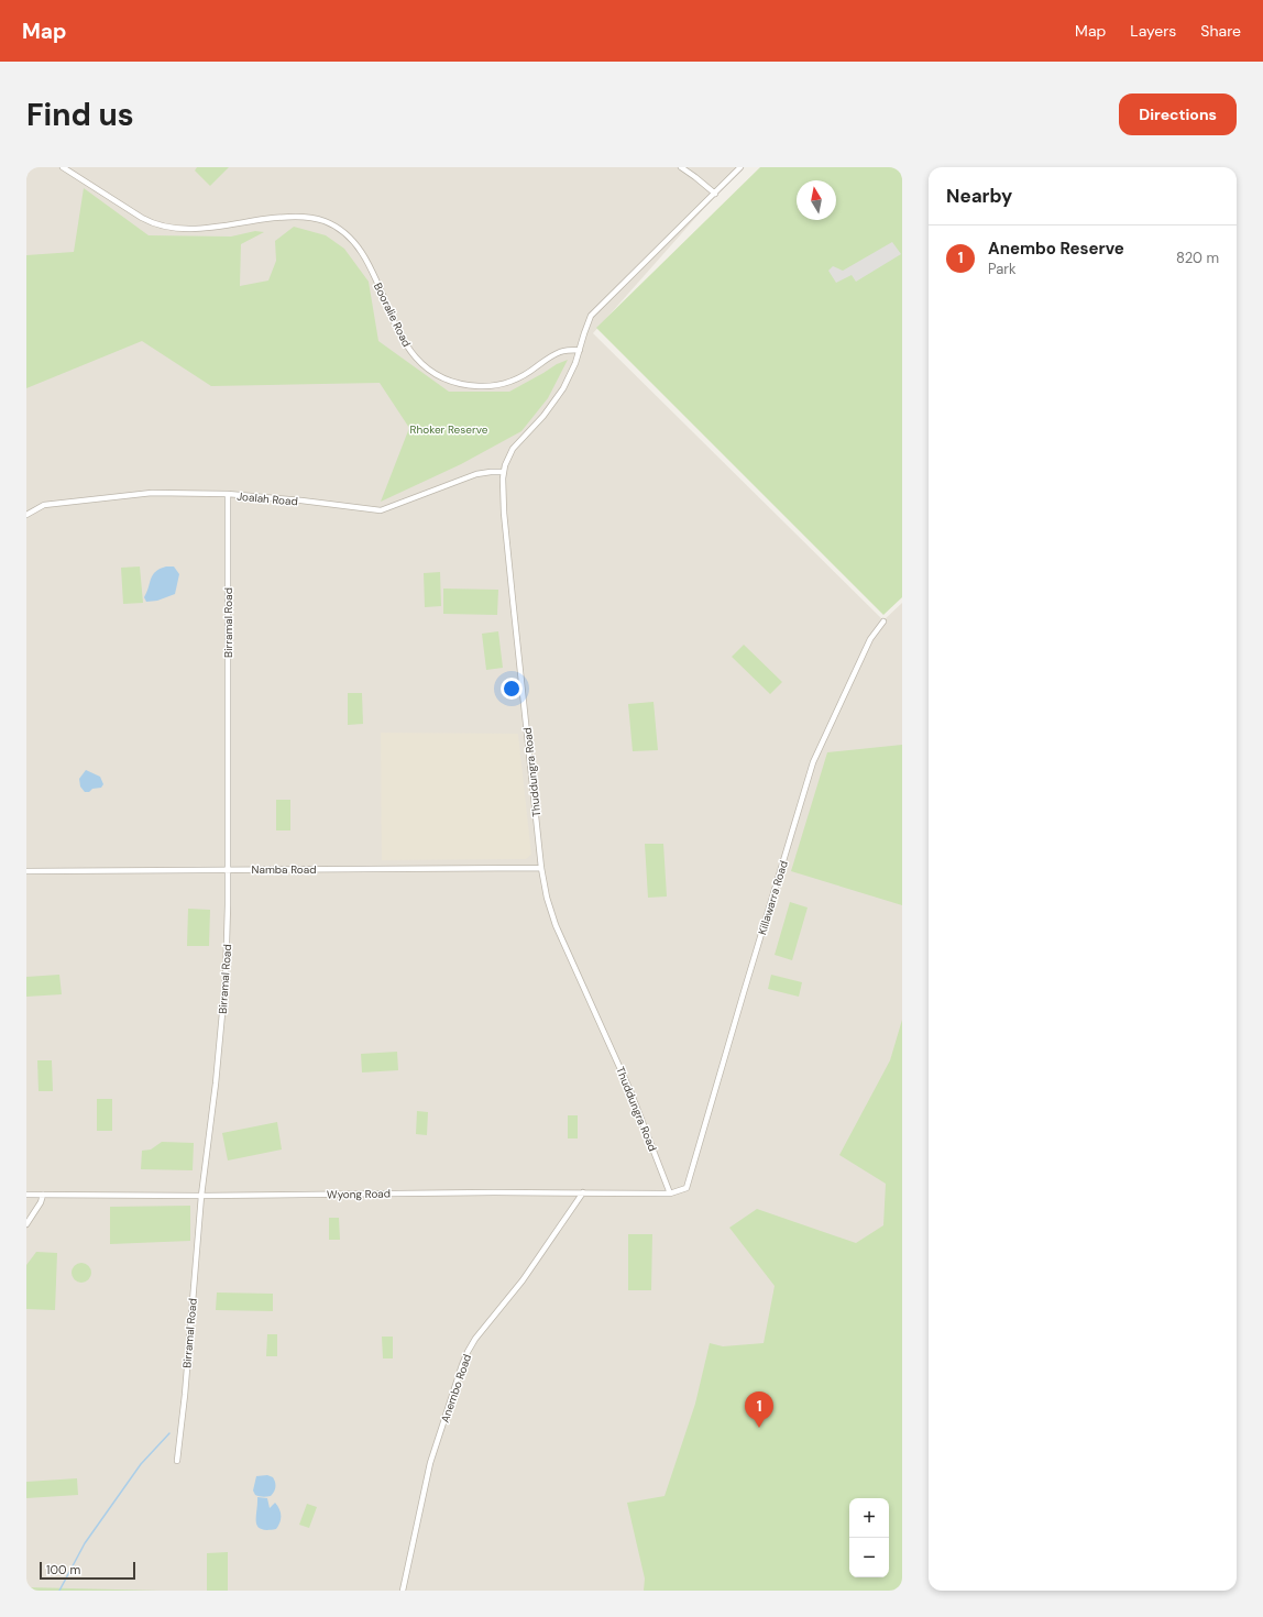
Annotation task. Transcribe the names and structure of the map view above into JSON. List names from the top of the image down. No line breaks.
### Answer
{"streets":{"street":["Booralie Road","Joalah Road","Birramal Road","Thuddungra Road","Namba Road","Killawarra Road","Wyong Road","Anembo Road"]},"crossings":[["Booralie Road","Thuddungra Road"],["Joalah Road","Birramal Road"],["Joalah Road","Thuddungra Road"],["Birramal Road","Namba Road"],["Birramal Road","Wyong Road"],["Thuddungra Road","Namba Road"],["Thuddungra Road","Wyong Road"],["Killawarra Road","Wyong Road"],["Wyong Road","Anembo Road"]],"parks":["Rhoker Reserve"],"scale_bar":"100 m","north":"top","page":{"header":"Map","nav":["Map","Layers","Share"],"buttons":"Directions","title":"Find us","heading":"Nearby","list":[{"mark":"1","name":"Anembo Reserve","note":"Park","value":"820 m"}],"pins":"1","map_buttons":["+","−"],"scale":"100 m"}}
